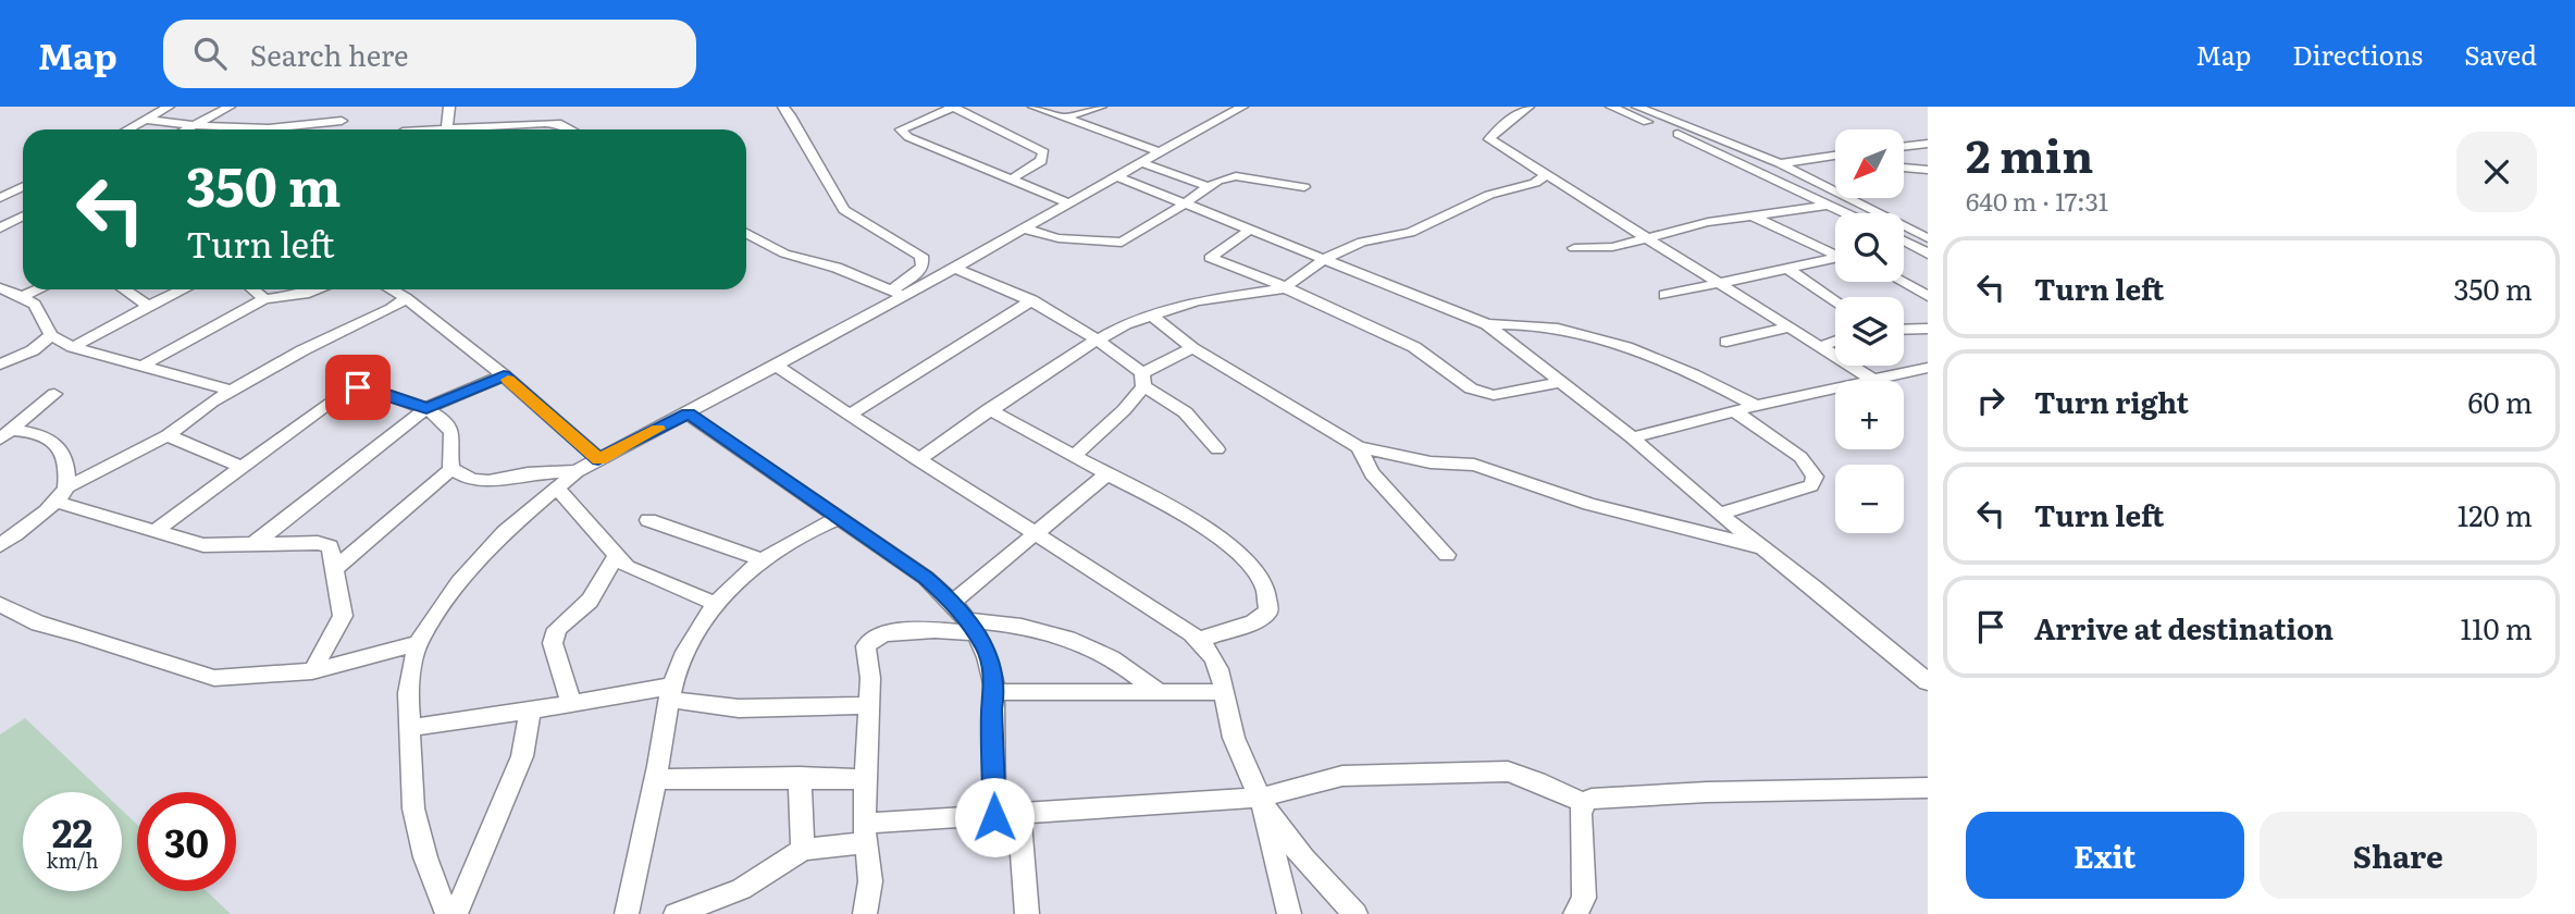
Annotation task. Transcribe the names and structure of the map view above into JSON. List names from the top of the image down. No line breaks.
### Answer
{"north":"bottom left","page":{"header":"Map","search":"Search here","nav":["Map","Directions","Saved"],"heading":["2 min","640 m · 17:31"],"map_buttons":["+","−"],"turn":["350 m","Turn left"],"list":[{"name":"Turn left","value":"350 m"},{"name":"Turn right","value":"60 m"},{"name":"Turn left","value":"120 m"},{"name":"Arrive at destination","value":"110 m"}],"speed":"22 km/h","limit":"30","buttons":["Exit","Share"]}}
